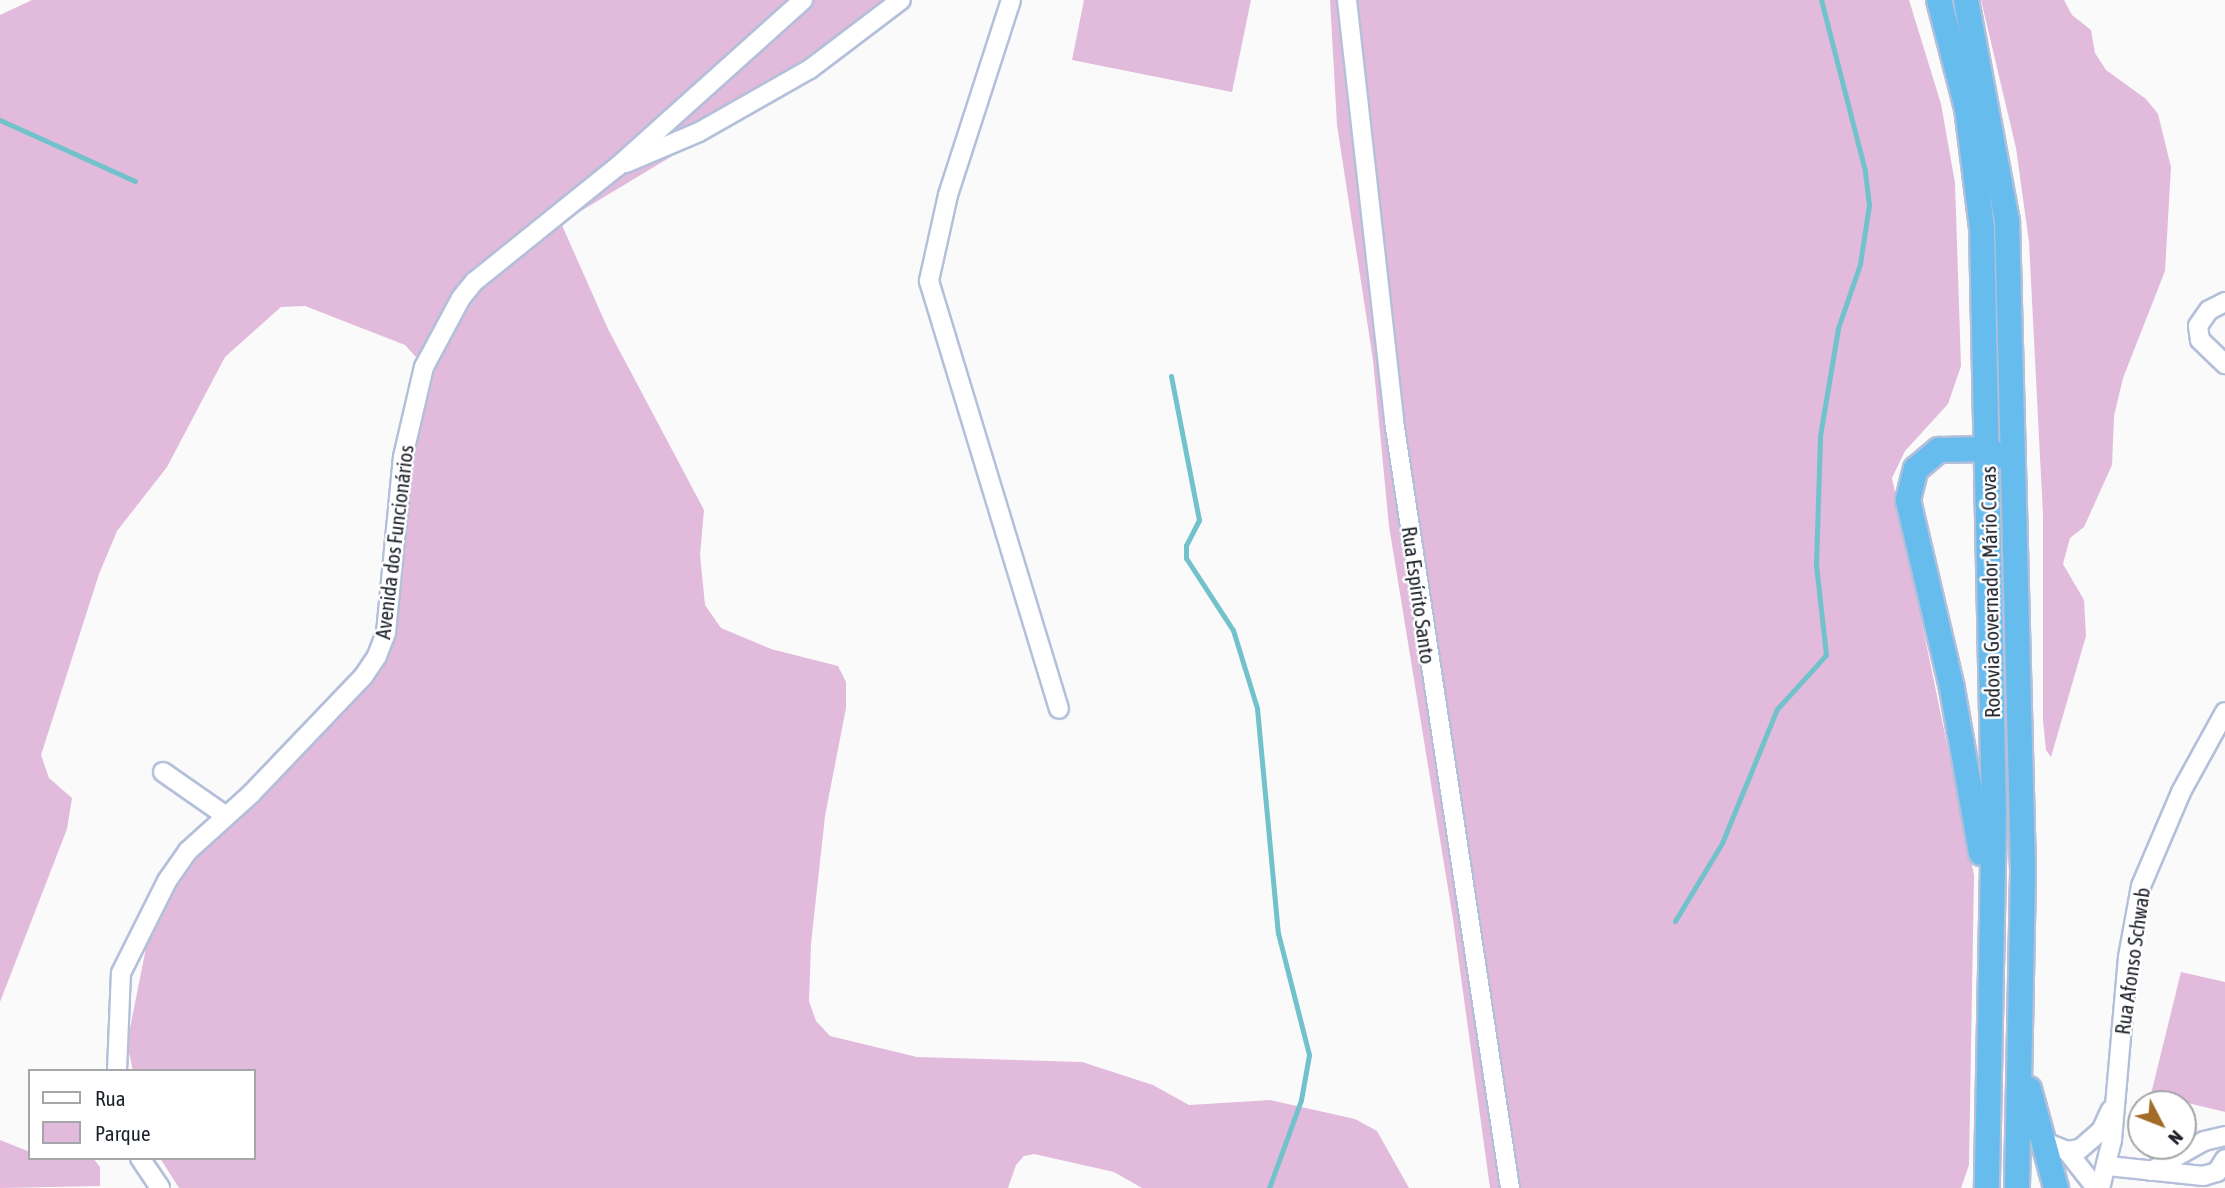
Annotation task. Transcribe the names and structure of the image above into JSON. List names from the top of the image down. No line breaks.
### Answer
{"streets":{"highway":["Rodovia Governador Mário Covas"],"street":["Avenida dos Funcionários","Rua Espírito Santo","Rua Afonso Schwab"]},"legend":["Rua","Parque"],"north":"bottom right"}
